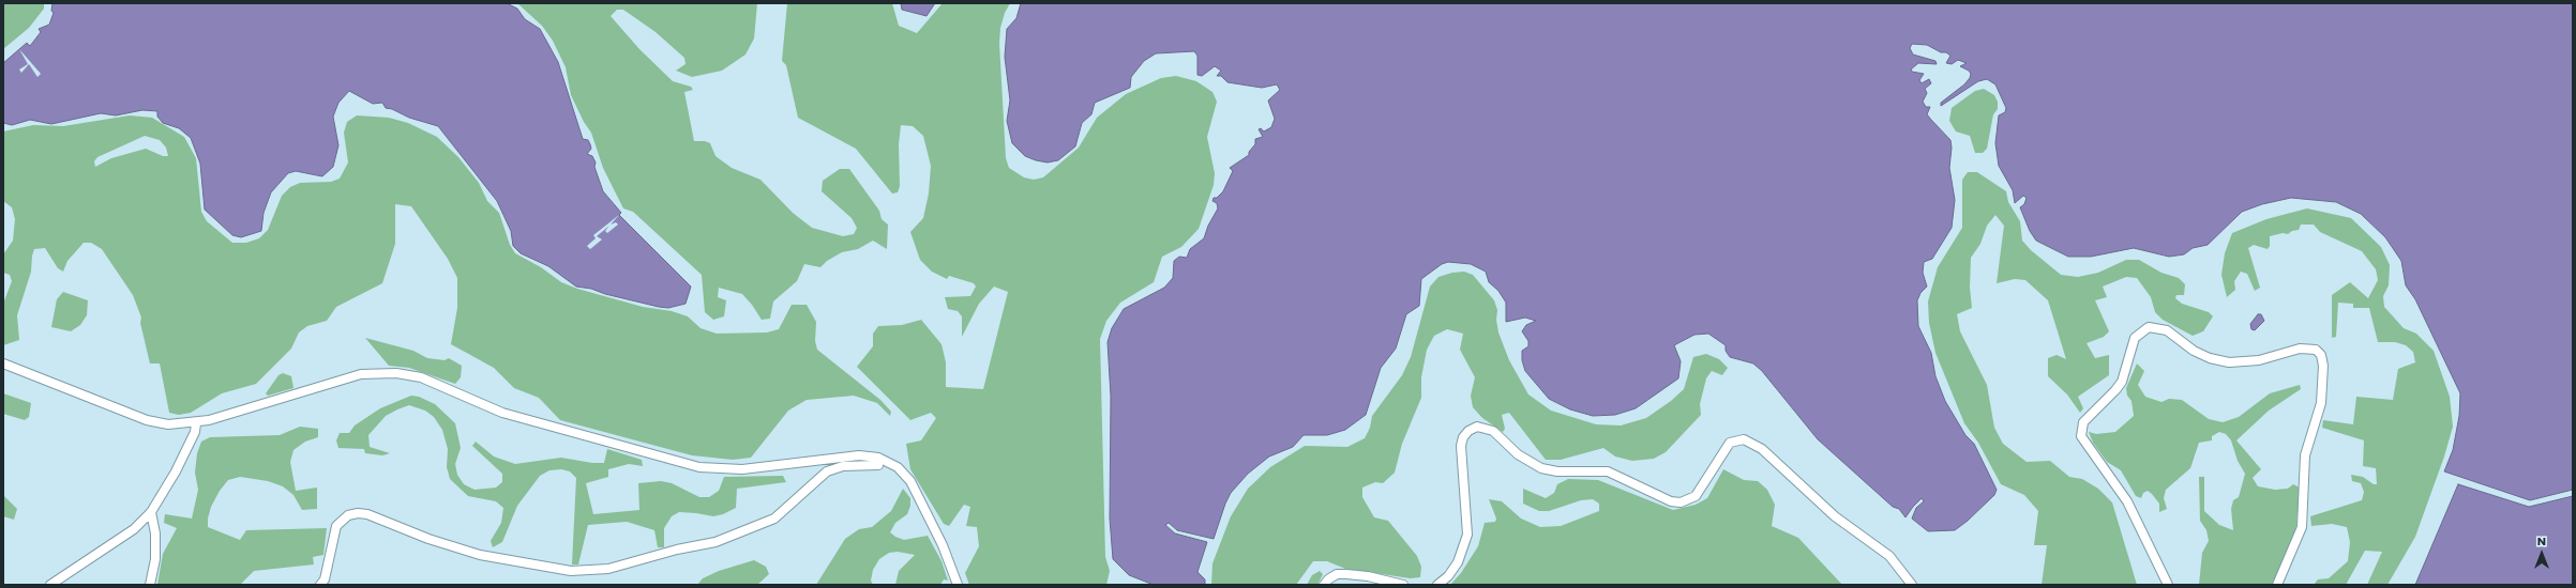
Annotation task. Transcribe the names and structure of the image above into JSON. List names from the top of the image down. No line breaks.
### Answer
{"north":"top"}
